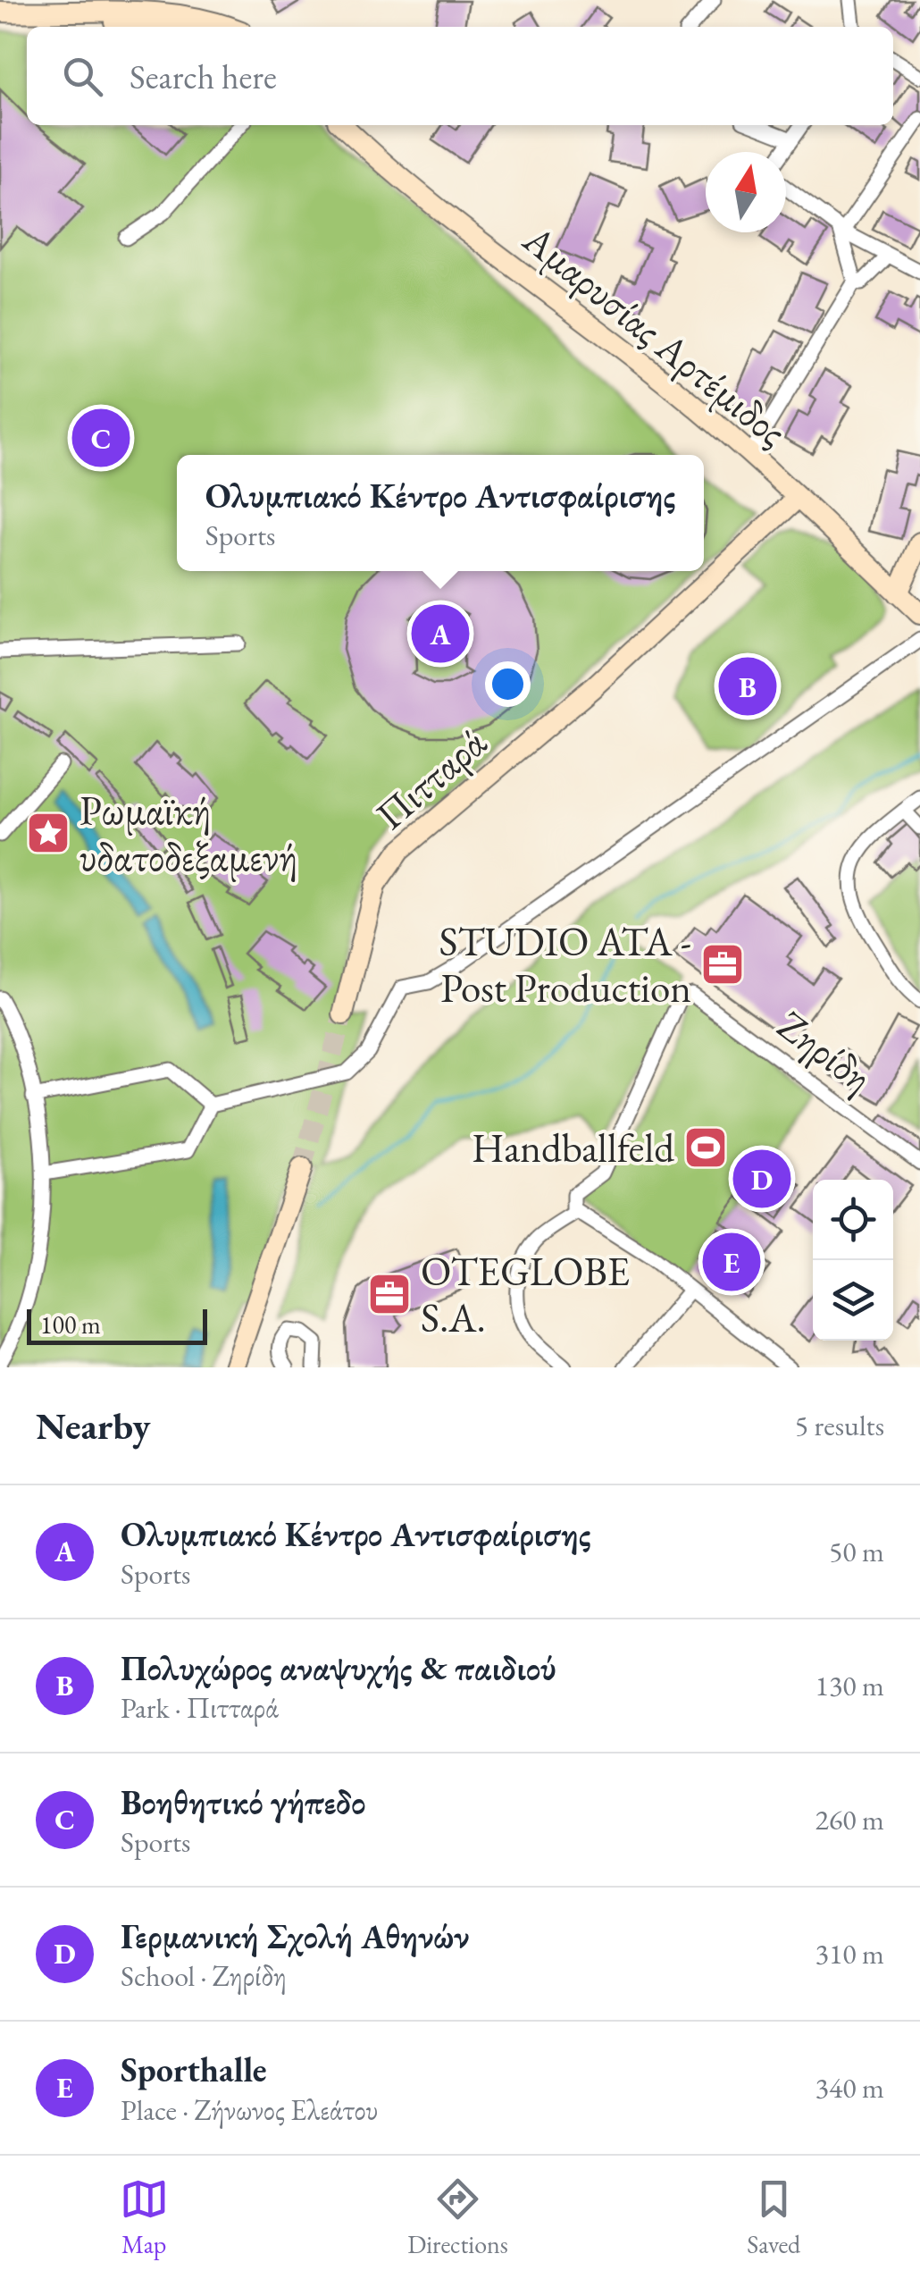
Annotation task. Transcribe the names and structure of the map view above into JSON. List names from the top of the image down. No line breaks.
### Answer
{"streets":{"main road":["Αμαρυσίας Αρτέμιδος","Πιτταρά"],"street":["Ζηρίδη"]},"crossings":[["Αμαρυσίας Αρτέμιδος","Πιτταρά"]],"places":{"place":["Ρωμαϊκή υδατοδεξαμενή"],"office":["STUDIO ATA - Post Production","OTEGLOBE S.A."],"sports":["Handballfeld"]},"scale_bar":"100 m","north":"top","page":{"search":"Search here","pins":["C","A","B","D","E"],"popup":["Ολυμπιακό Κέντρο Αντισφαίρισης","Sports"],"scale":"100 m","heading":["Nearby","5 results"],"list":[{"mark":"A","name":"Ολυμπιακό Κέντρο Αντισφαίρισης","note":"Sports","value":"50 m"},{"mark":"B","name":"Πολυχώρος αναψυχής & παιδιού","note":"Park · Πιτταρά","value":"130 m"},{"mark":"C","name":"Βοηθητικό γήπεδο","note":"Sports","value":"260 m"},{"mark":"D","name":"Γερμανική Σχολή Αθηνών","note":"School · Ζηρίδη","value":"310 m"},{"mark":"E","name":"Sporthalle","note":"Place · Ζήνωνος Ελεάτου","value":"340 m"}],"nav":["Map","Directions","Saved"]}}
